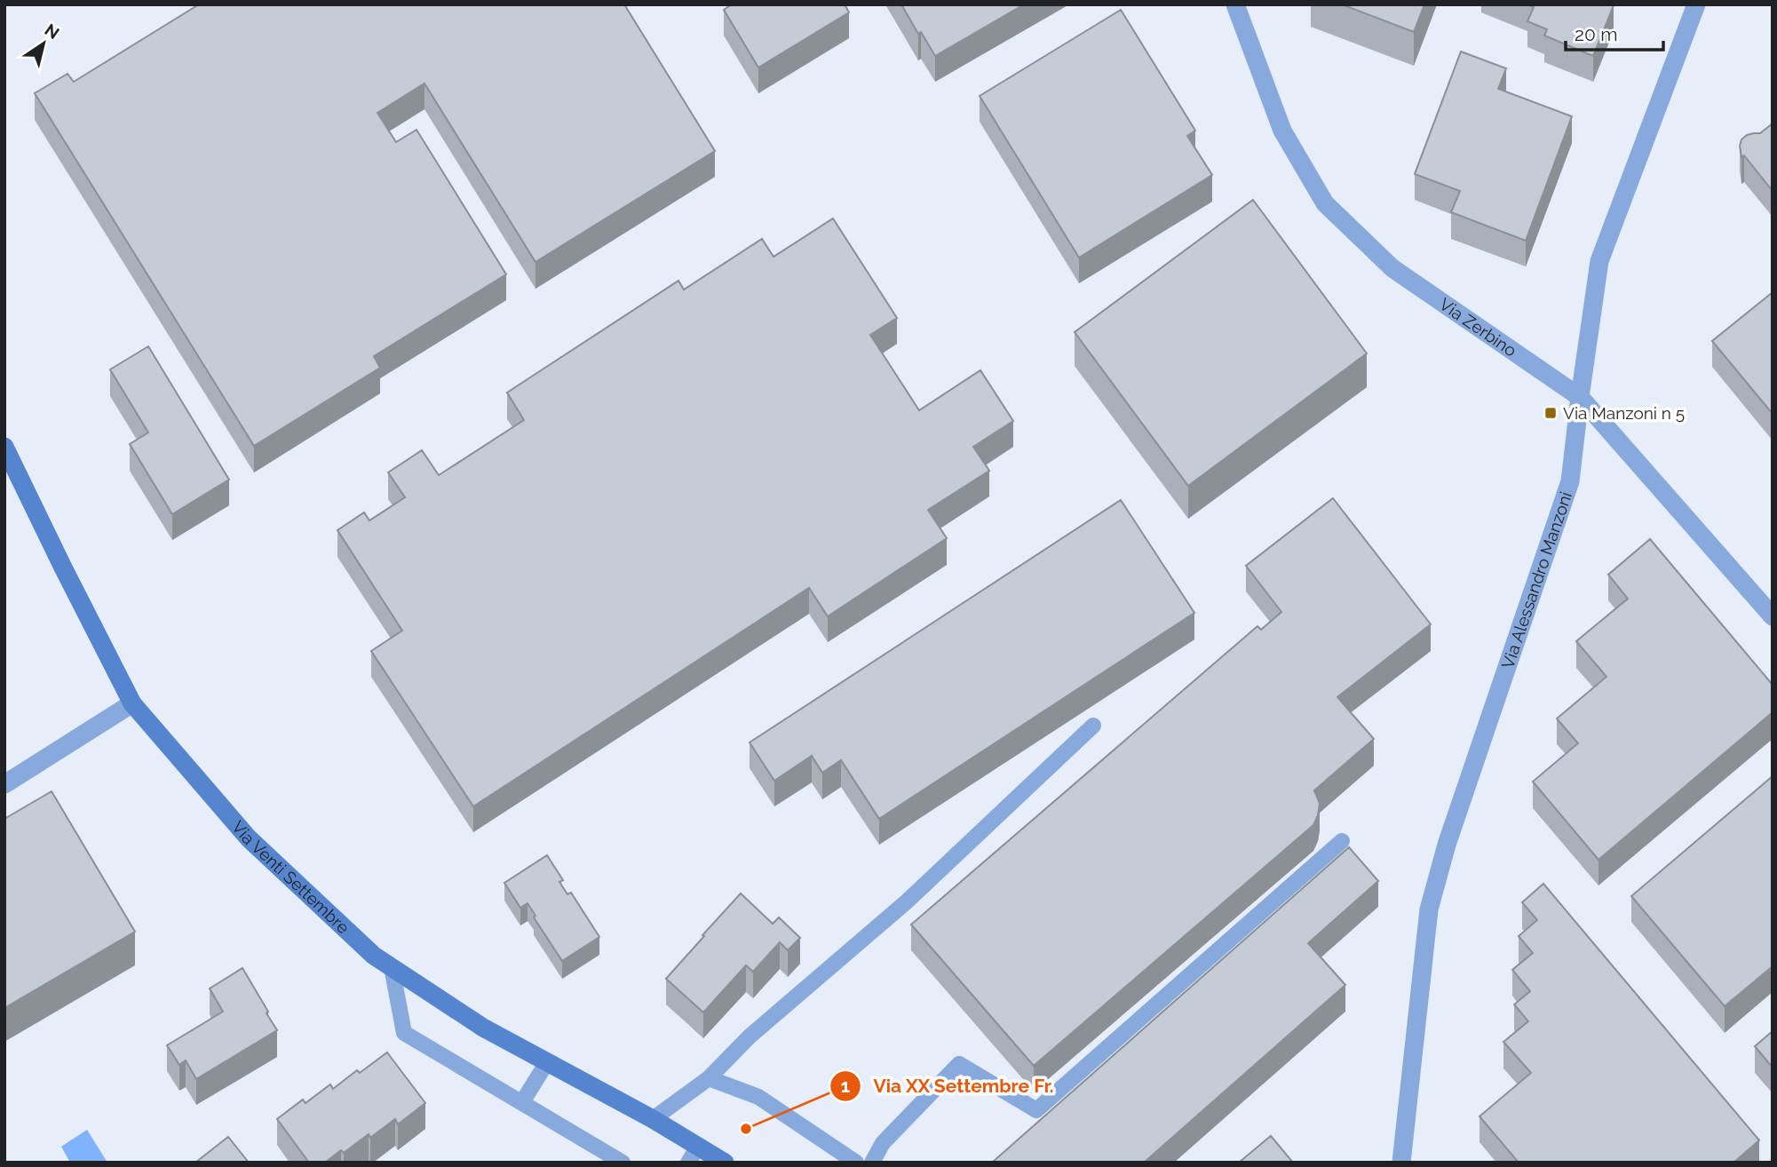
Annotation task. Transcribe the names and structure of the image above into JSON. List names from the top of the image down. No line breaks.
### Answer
{"streets":{"street":["Via Zerbino","Via Alessandro Manzoni","Via Venti Settembre"]},"crossings":[["Via Zerbino","Via Alessandro Manzoni"]],"places":{"transit":["Via Manzoni n 5"],"other":["Via XX Settembre Fr."]},"scale_bar":"20 m","north":"top right"}
